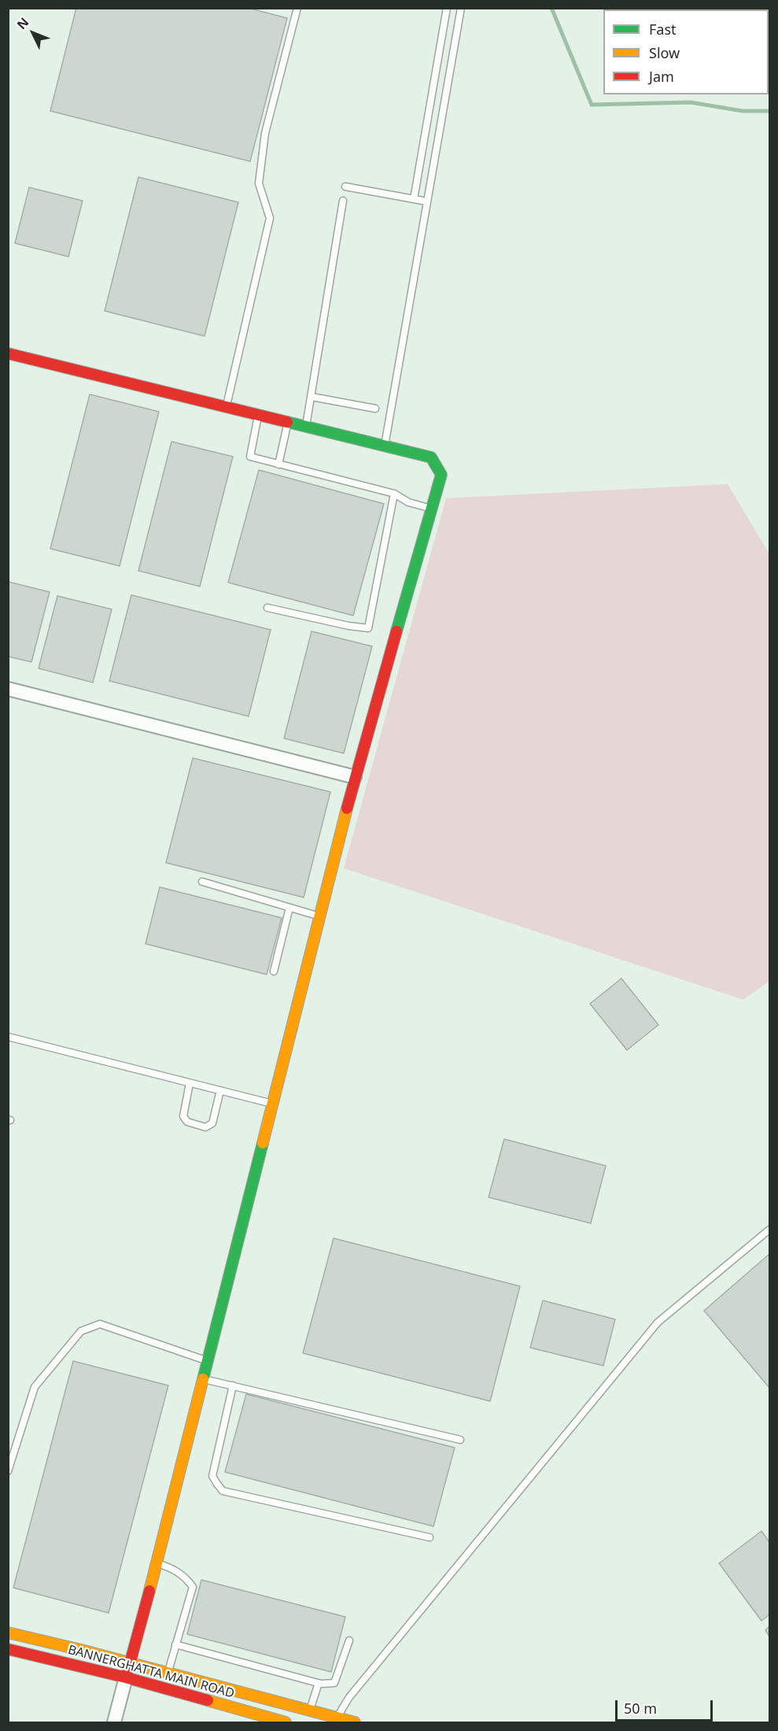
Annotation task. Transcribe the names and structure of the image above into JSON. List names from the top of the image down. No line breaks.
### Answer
{"streets":{"street":["BANNERGHATTA MAIN ROAD"]},"legend":["Fast","Slow","Jam"],"scale_bar":"50 m","north":"top left"}
